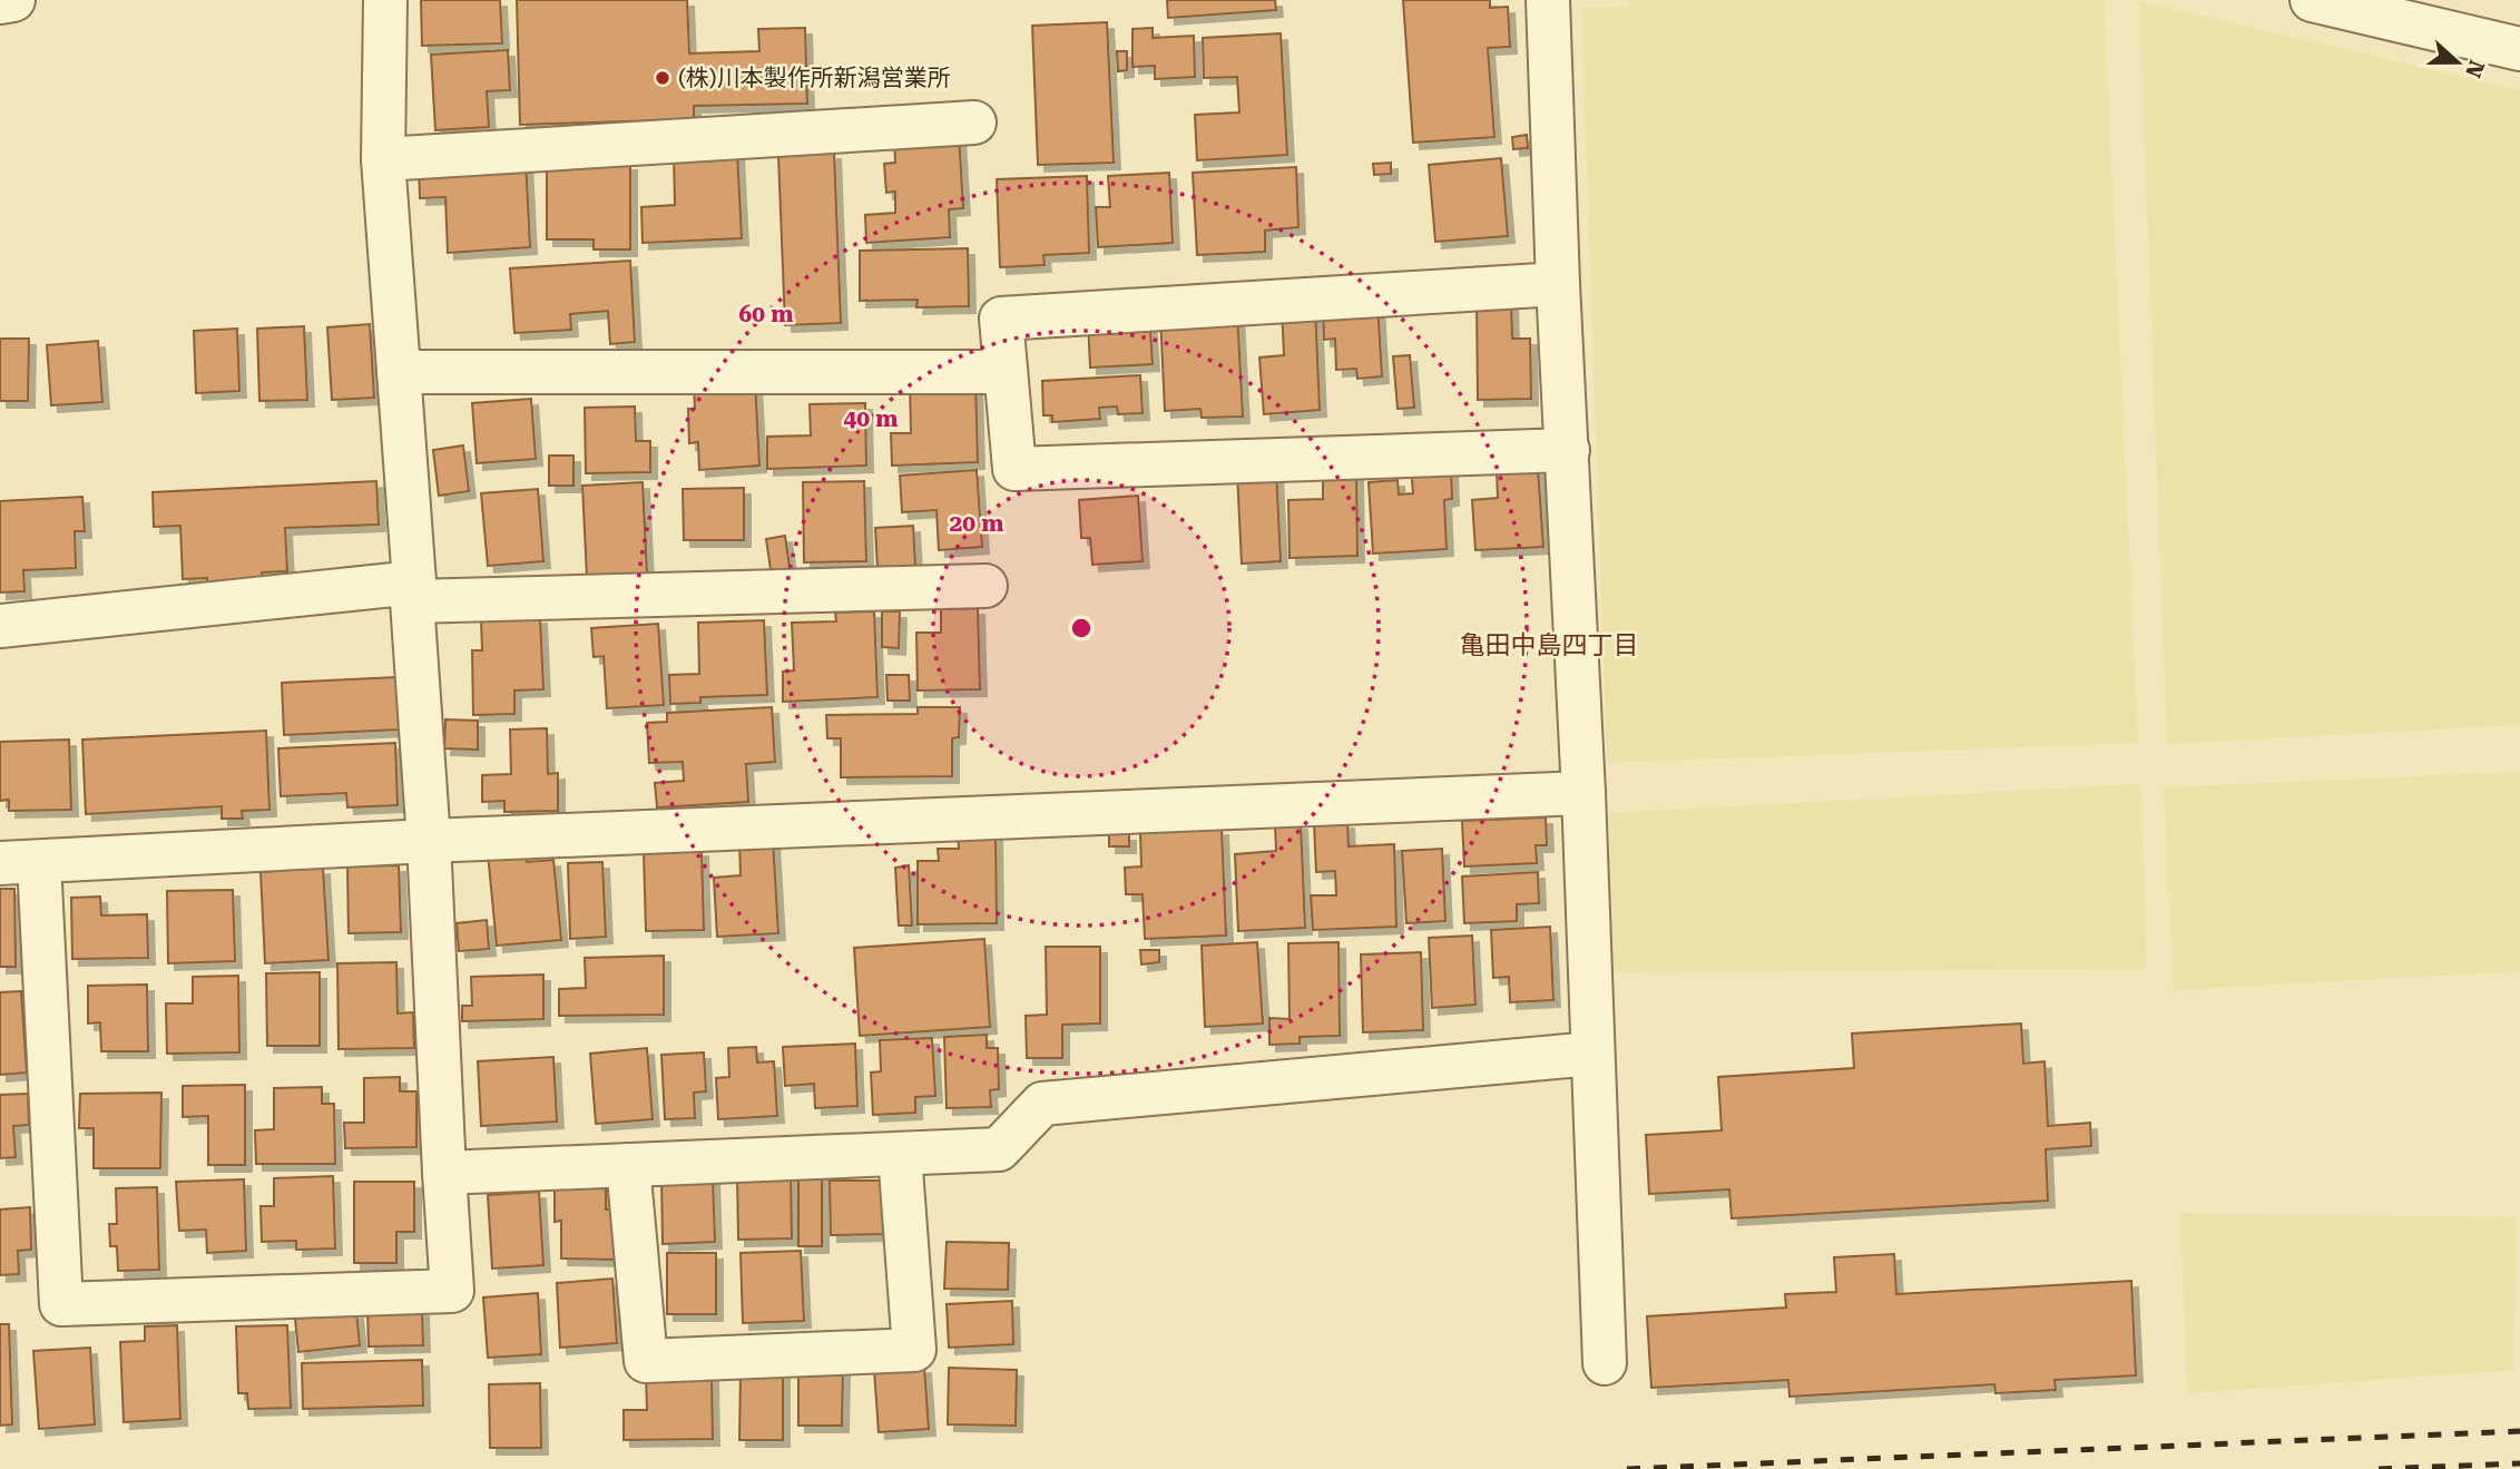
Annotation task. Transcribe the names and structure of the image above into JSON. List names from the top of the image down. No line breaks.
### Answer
{"districts":["亀田中島四丁目"],"places":["(株)川本製作所新潟営業所"],"north":"right","rings":["60 m","40 m","20 m"]}
